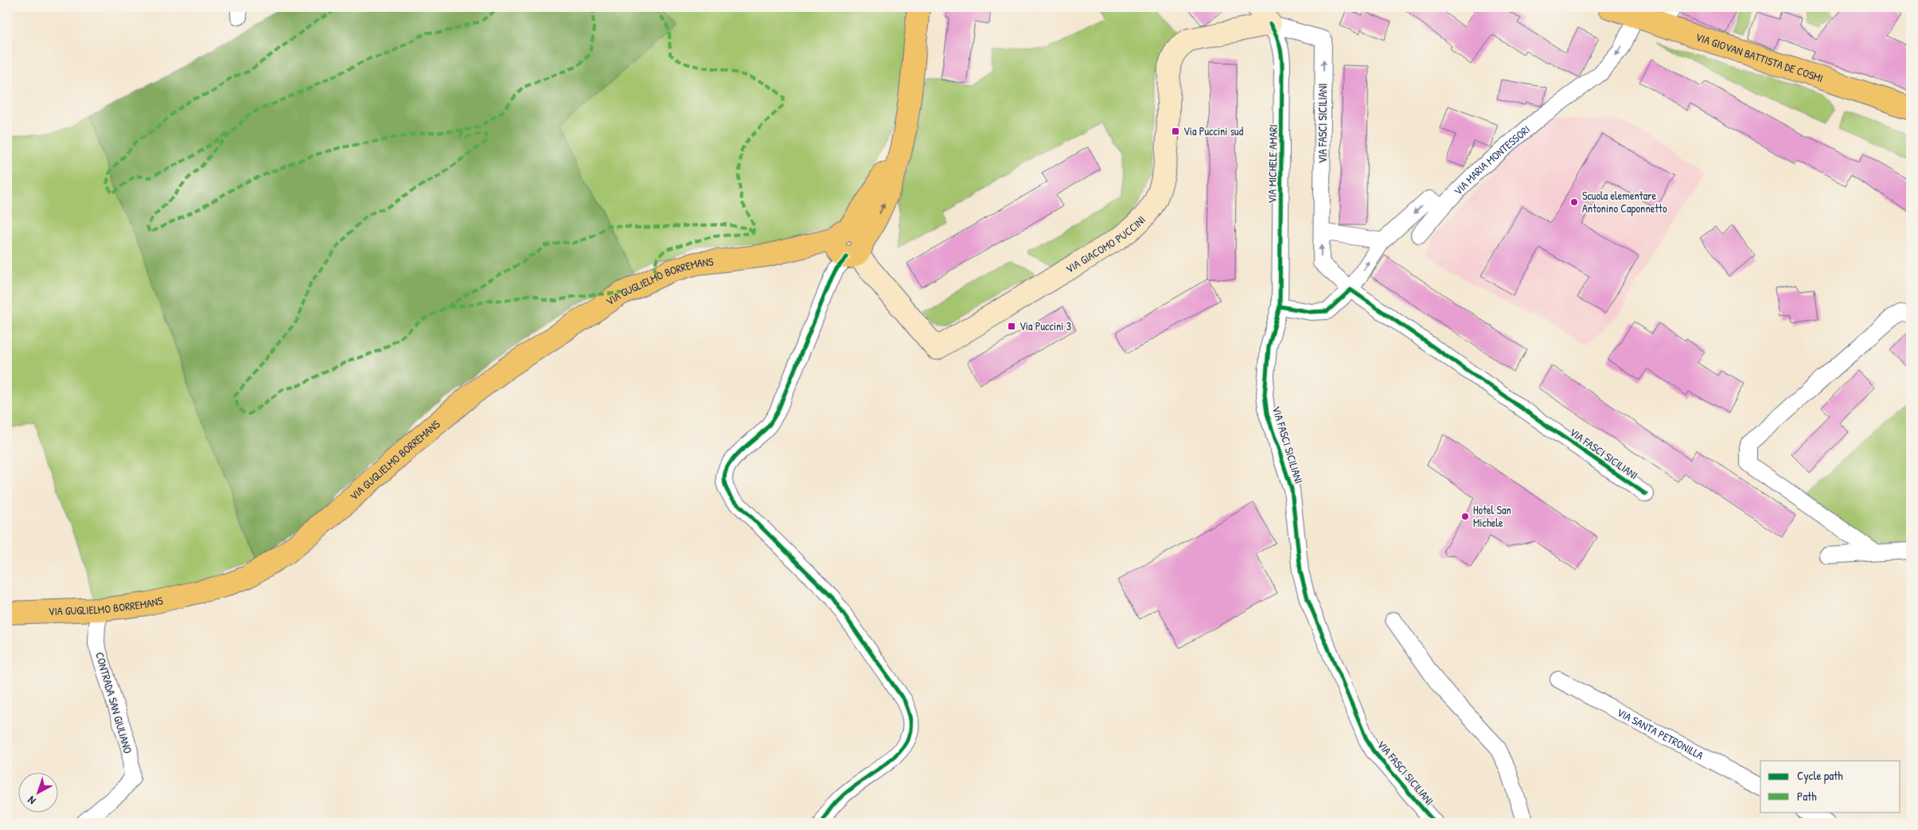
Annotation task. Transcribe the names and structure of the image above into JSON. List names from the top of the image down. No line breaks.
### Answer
{"streets":{"main road":["VIA GIOVAN BATTISTA DE COSMI","VIA MICHELE AMARI","VIA GIACOMO PUCCINI","VIA GUGLIELMO BORREMANS"],"street":["VIA FASCI SICILIANI","VIA MARIA MONTESSORI","CONTRADA SAN GIULIANO","VIA SANTA PETRONILLA"]},"crossings":[["VIA GIOVAN BATTISTA DE COSMI","VIA MARIA MONTESSORI"],["VIA FASCI SICILIANI","VIA MICHELE AMARI"],["VIA FASCI SICILIANI","VIA GIACOMO PUCCINI"],["VIA MICHELE AMARI","VIA GIACOMO PUCCINI"],["VIA GIACOMO PUCCINI","VIA GUGLIELMO BORREMANS"],["VIA GUGLIELMO BORREMANS","CONTRADA SAN GIULIANO"]],"one_way":["VIA MARIA MONTESSORI"],"places":{"transit":["Via Puccini sud","Via Puccini 3"],"other":["Scuola elementare Antonino Caponnetto","Hotel San Michele"]},"legend":["Cycle path","Path"],"north":"bottom left"}
